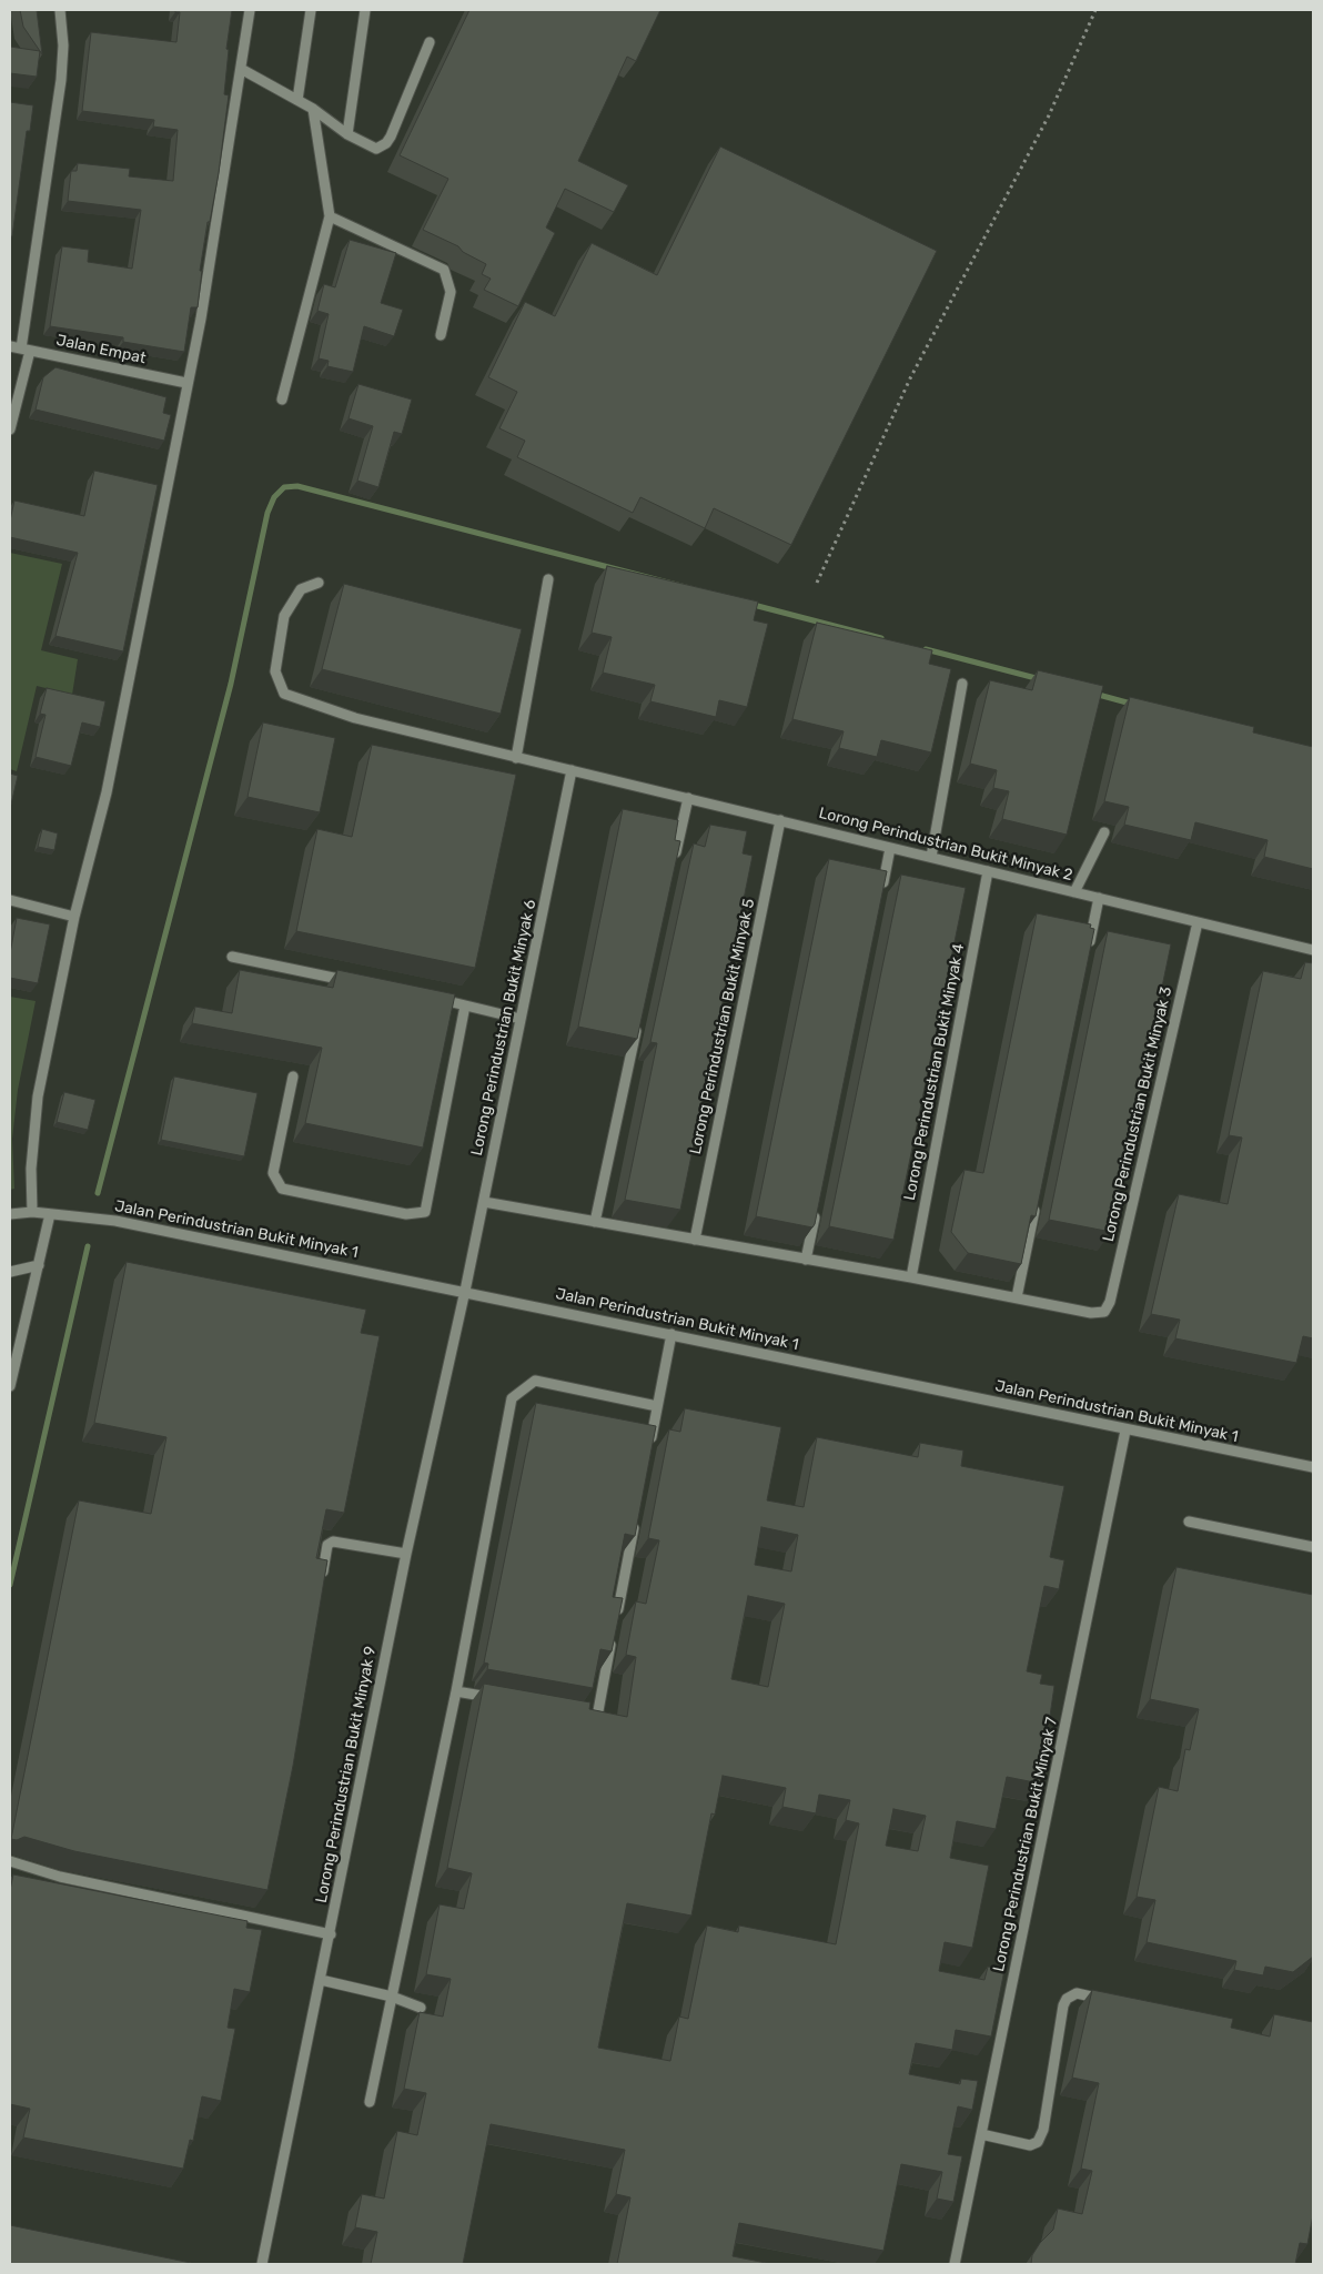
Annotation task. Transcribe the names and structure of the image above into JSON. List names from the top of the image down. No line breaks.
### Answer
{"streets":{"street":["Jalan Empat","Lorong Perindustrian Bukit Minyak 2","Lorong Perindustrian Bukit Minyak 5","Lorong Perindustrian Bukit Minyak 6","Lorong Perindustrian Bukit Minyak 4","Lorong Perindustrian Bukit Minyak 3","Jalan Perindustrian Bukit Minyak 1","Lorong Perindustrian Bukit Minyak 9","Lorong Perindustrian Bukit Minyak 7"]},"crossings":[["Lorong Perindustrian Bukit Minyak 2","Lorong Perindustrian Bukit Minyak 5"],["Lorong Perindustrian Bukit Minyak 2","Lorong Perindustrian Bukit Minyak 6"],["Lorong Perindustrian Bukit Minyak 2","Lorong Perindustrian Bukit Minyak 4"],["Lorong Perindustrian Bukit Minyak 2","Lorong Perindustrian Bukit Minyak 3"],["Lorong Perindustrian Bukit Minyak 6","Jalan Perindustrian Bukit Minyak 1"],["Lorong Perindustrian Bukit Minyak 6","Lorong Perindustrian Bukit Minyak 9"],["Jalan Perindustrian Bukit Minyak 1","Lorong Perindustrian Bukit Minyak 9"],["Jalan Perindustrian Bukit Minyak 1","Lorong Perindustrian Bukit Minyak 7"]]}
